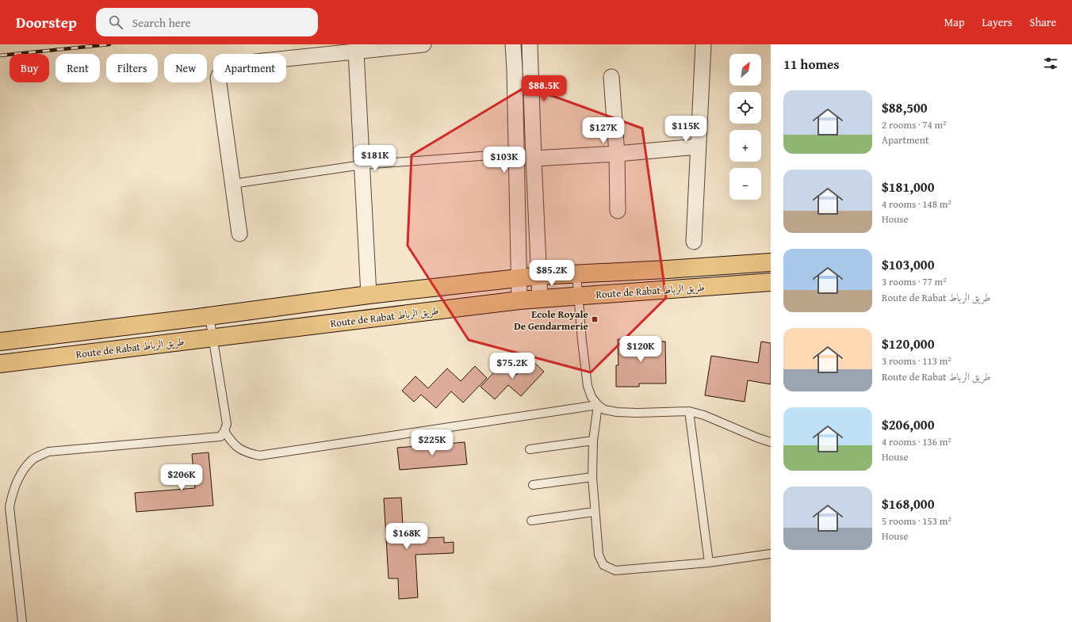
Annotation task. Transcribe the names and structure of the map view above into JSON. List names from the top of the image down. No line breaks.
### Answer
{"streets":{"main road":["Route de Rabat طريق الرباط"]},"places":{"transit":["Ecole Royale De Gendarmerie"]},"north":"top right","page":{"header":"Doorstep","search":"Search here","nav":["Map","Layers","Share"],"heading":"11 homes","map_buttons":["+","−"],"chip":["Buy","Rent","Filters","New","Apartment"],"price":["$88.5K","$115K","$127K","$181K","$103K","$85.2K","$120K","$75.2K","$225K","$206K","$168K"],"list":[{"name":"$88,500","note":"2 rooms · 74 m² · Apartment"},{"name":"$181,000","note":"4 rooms · 148 m² · House"},{"name":"$103,000","note":"3 rooms · 77 m² · Route de Rabat طريق الرباط"},{"name":"$120,000","note":"3 rooms · 113 m² · Route de Rabat طريق الرباط"},{"name":"$206,000","note":"4 rooms · 136 m² · House"},{"name":"$168,000","note":"5 rooms · 153 m² · House"}]}}
